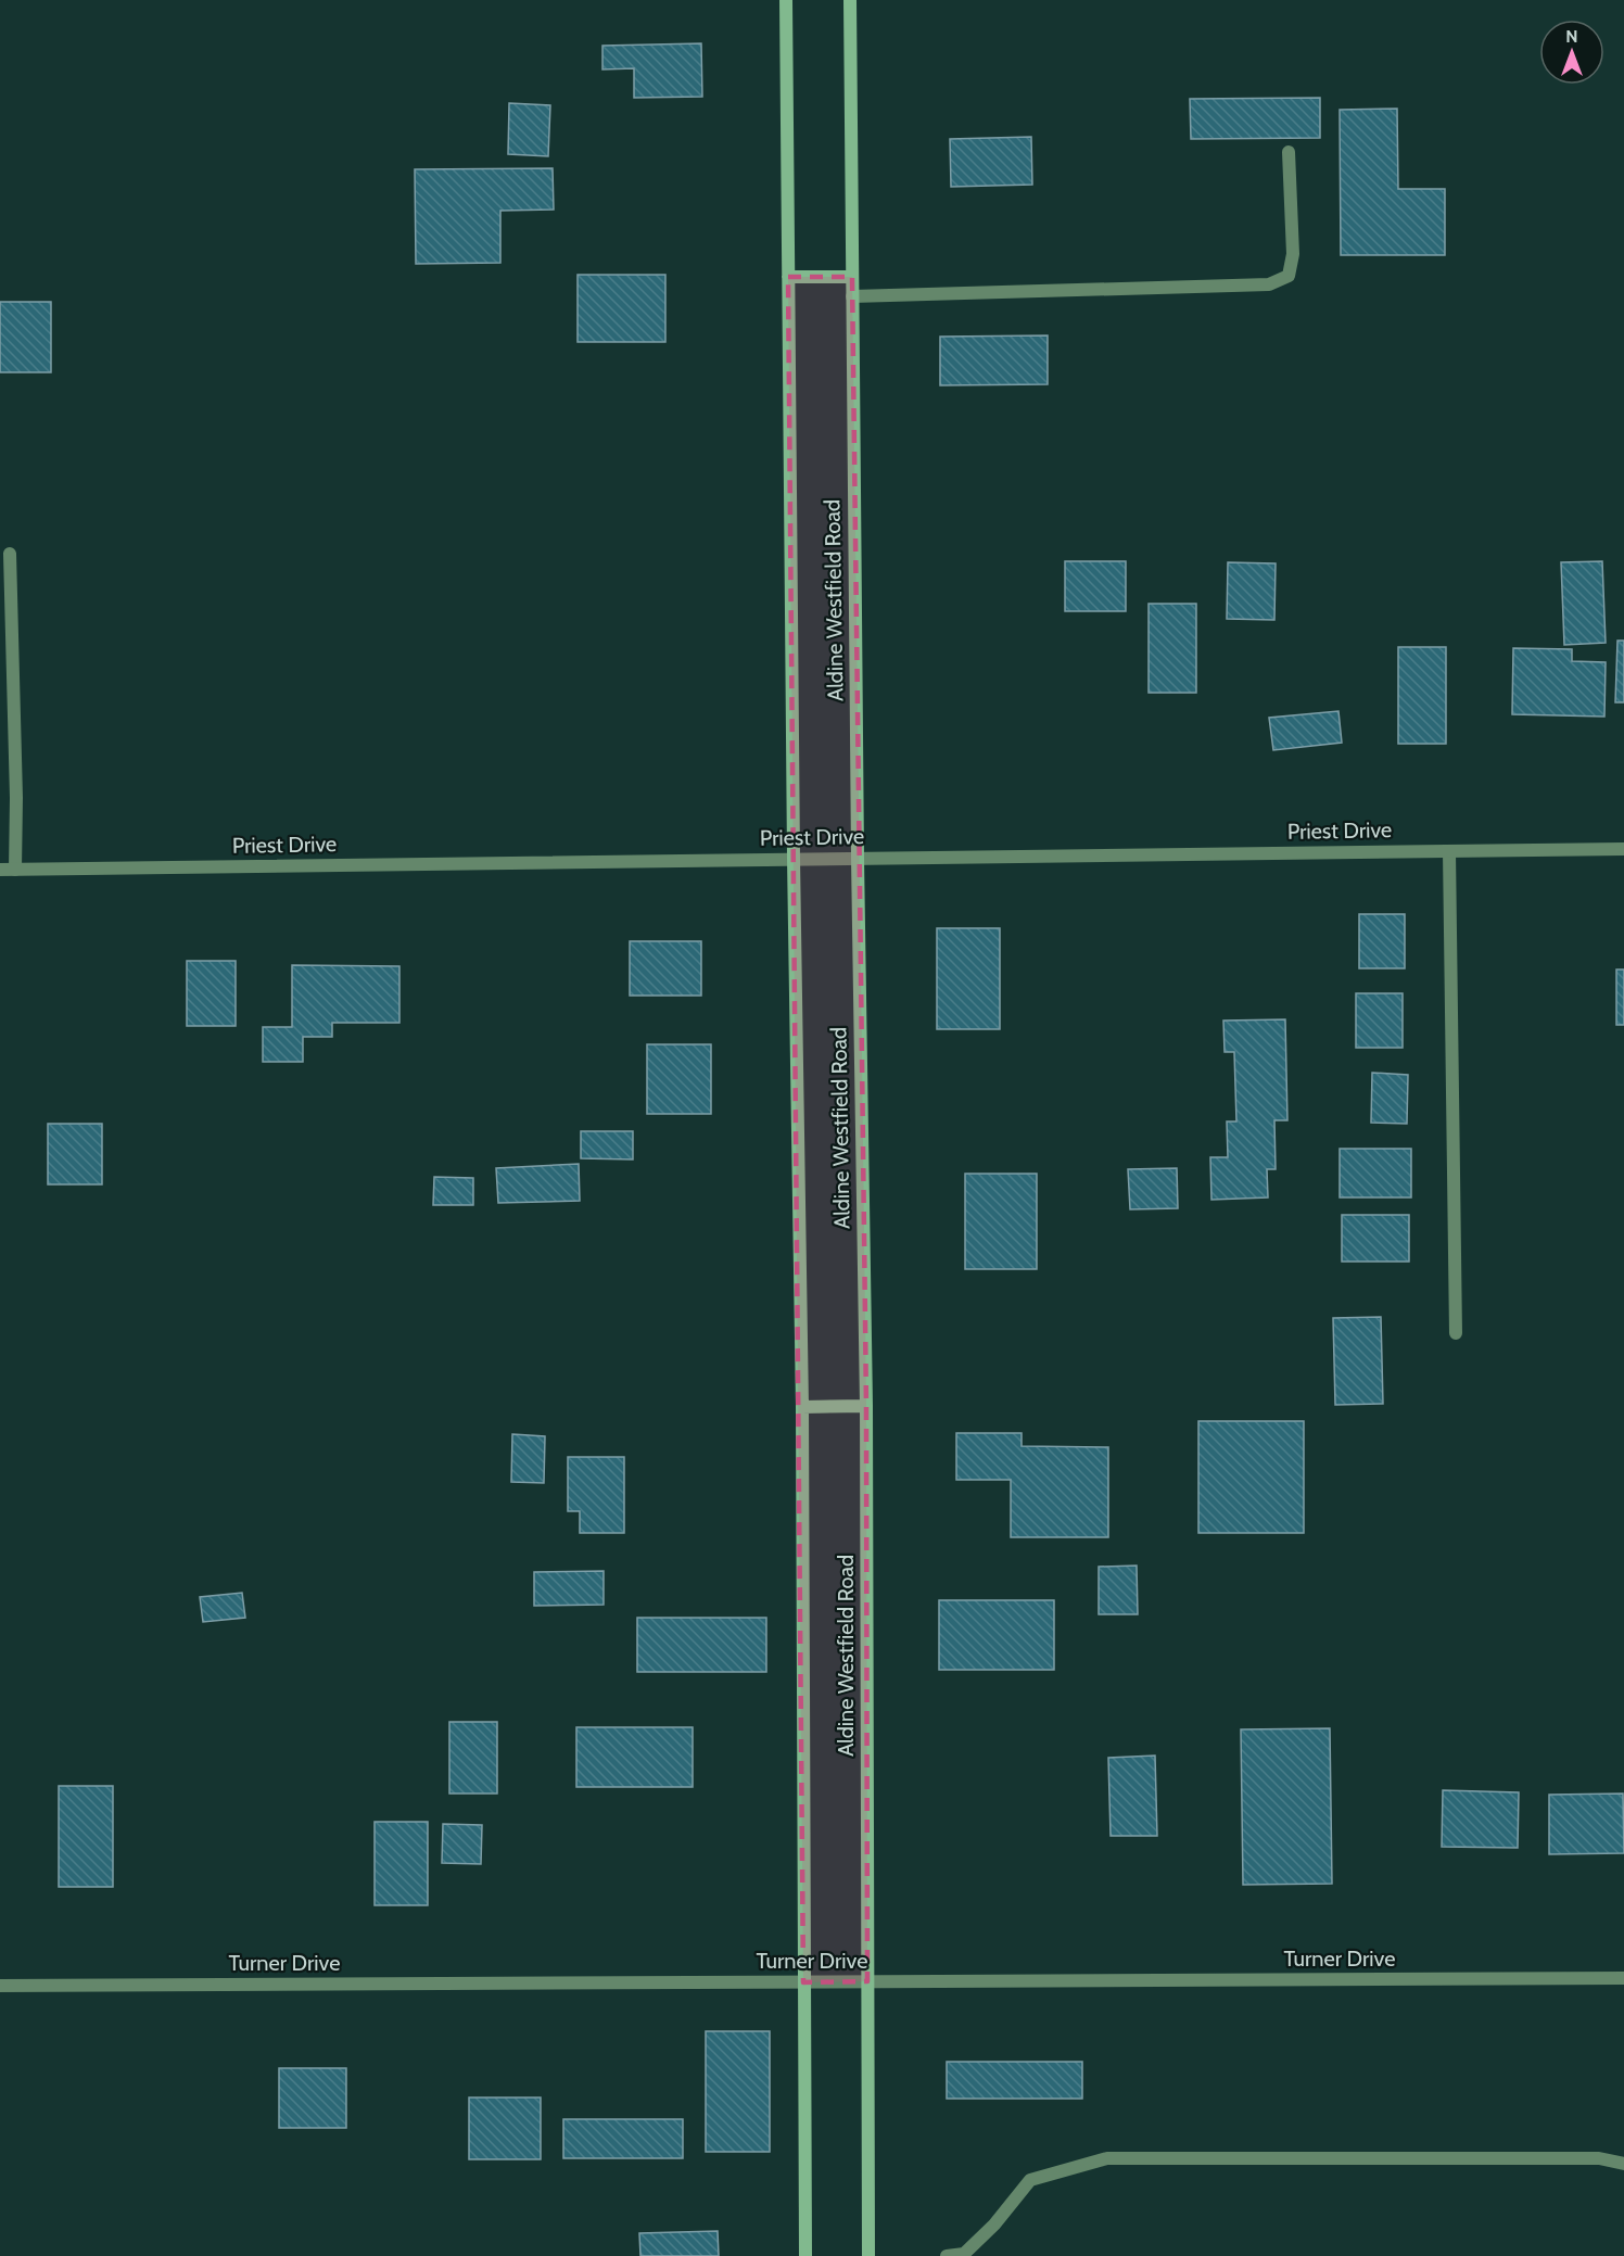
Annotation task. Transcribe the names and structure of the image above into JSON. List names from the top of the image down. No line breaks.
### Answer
{"streets":{"main road":["Aldine Westfield Road"],"street":["Priest Drive","Turner Drive"]},"crossings":[["Aldine Westfield Road","Priest Drive"],["Aldine Westfield Road","Turner Drive"]],"north":"top"}
